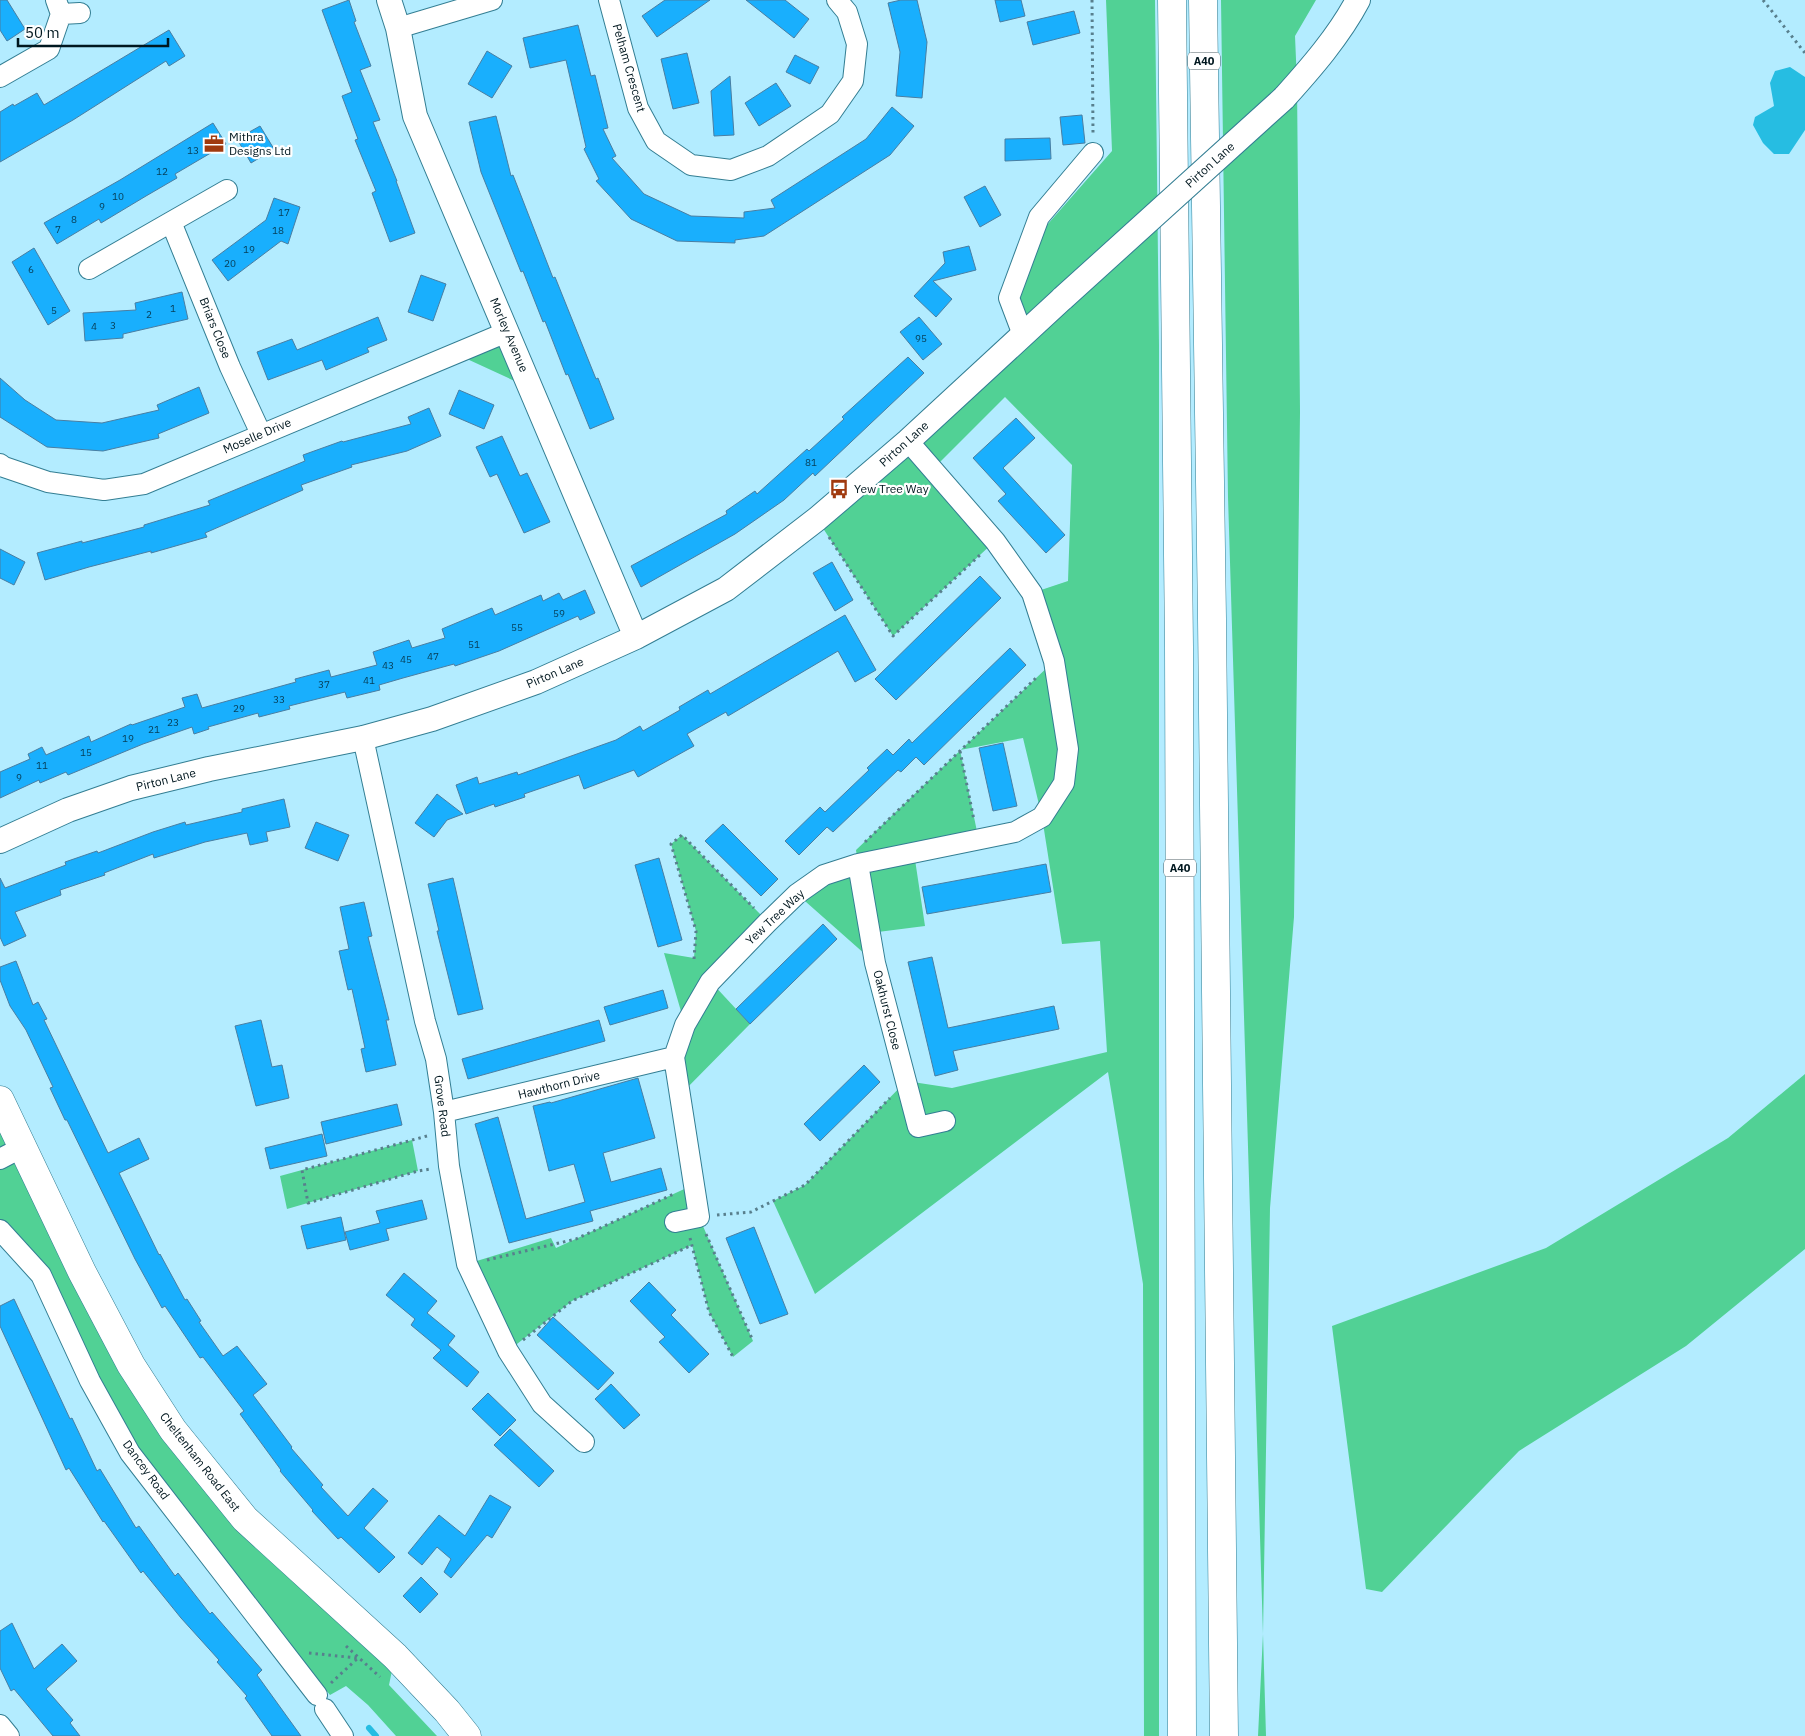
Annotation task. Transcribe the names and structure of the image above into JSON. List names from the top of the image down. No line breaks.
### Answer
{"streets":{"main road":["A40","Cheltenham Road East"],"street":["Pelham Crescent","Pirton Lane","Briars Close","Morley Avenue","Moselle Drive","Yew Tree Way","Oakhurst Close","Hawthorn Drive","Grove Road","Dancey Road"]},"crossings":[["Pirton Lane","Morley Avenue"],["Pirton Lane","Yew Tree Way"],["Pirton Lane","Grove Road"],["Briars Close","Moselle Drive"],["Morley Avenue","Moselle Drive"],["Yew Tree Way","Oakhurst Close"],["Yew Tree Way","Hawthorn Drive"],["Hawthorn Drive","Grove Road"]],"places":{"office":["Mithra Designs Ltd"],"bus stop":["Yew Tree Way"]},"house_numbers":["13","12","10","9","17","8","7","18","19","20","6","1","5","2","3","4","95","81","59","55","51","47","45","43","41","37","33","29","23","21","19","15","11","9"],"scale_bar":"50 m"}
